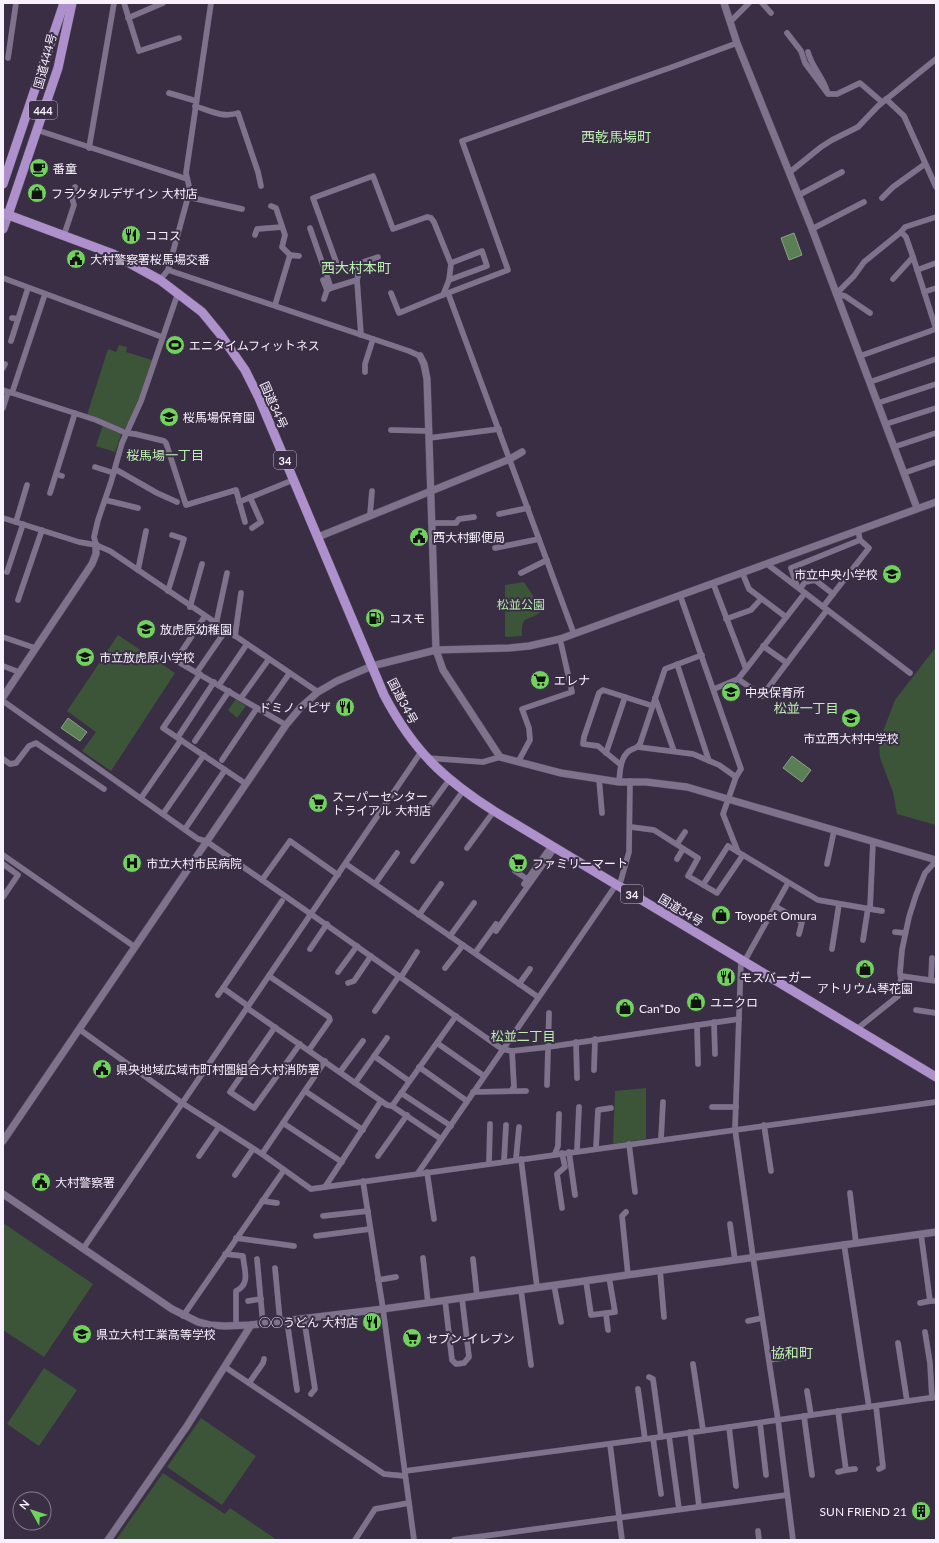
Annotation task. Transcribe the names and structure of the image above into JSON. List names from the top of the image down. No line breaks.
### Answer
{"streets":{"highway":["国道444号","444","国道34号","34"]},"crossings":[["国道444号","国道34号"]],"districts":["西乾馬場町","西大村本町","桜馬場一丁目","松並一丁目","松並二丁目","協和町"],"parks":["松並公園"],"places":{"cafe":["番童"],"shop":["フラクタルデザイン 大村店","Toyopet Omura","アトリウム琴花園","ユニクロ","Can*Do"],"restaurant":["ココス","ドミノ・ピザ","モスバーガー","◯◯うどん 大村店"],"public building":["大村警察署桜馬場交番","西大村郵便局","県央地域広域市町村圏組合大村消防署","大村警察署"],"sports":["エニタイムフィットネス"],"school or university":["桜馬場保育園","市立中央小学校","放虎原幼稚園","市立放虎原小学校","中央保育所","市立西大村中学校","県立大村工業高等学校"],"fuel station":["コスモ"],"supermarket":["エレナ","スーパーセンター トライアル 大村店","ファミリーマート","セブン-イレブン"],"hospital":["市立大村市民病院"],"building":["SUN FRIEND 21"]},"north":"top left"}
